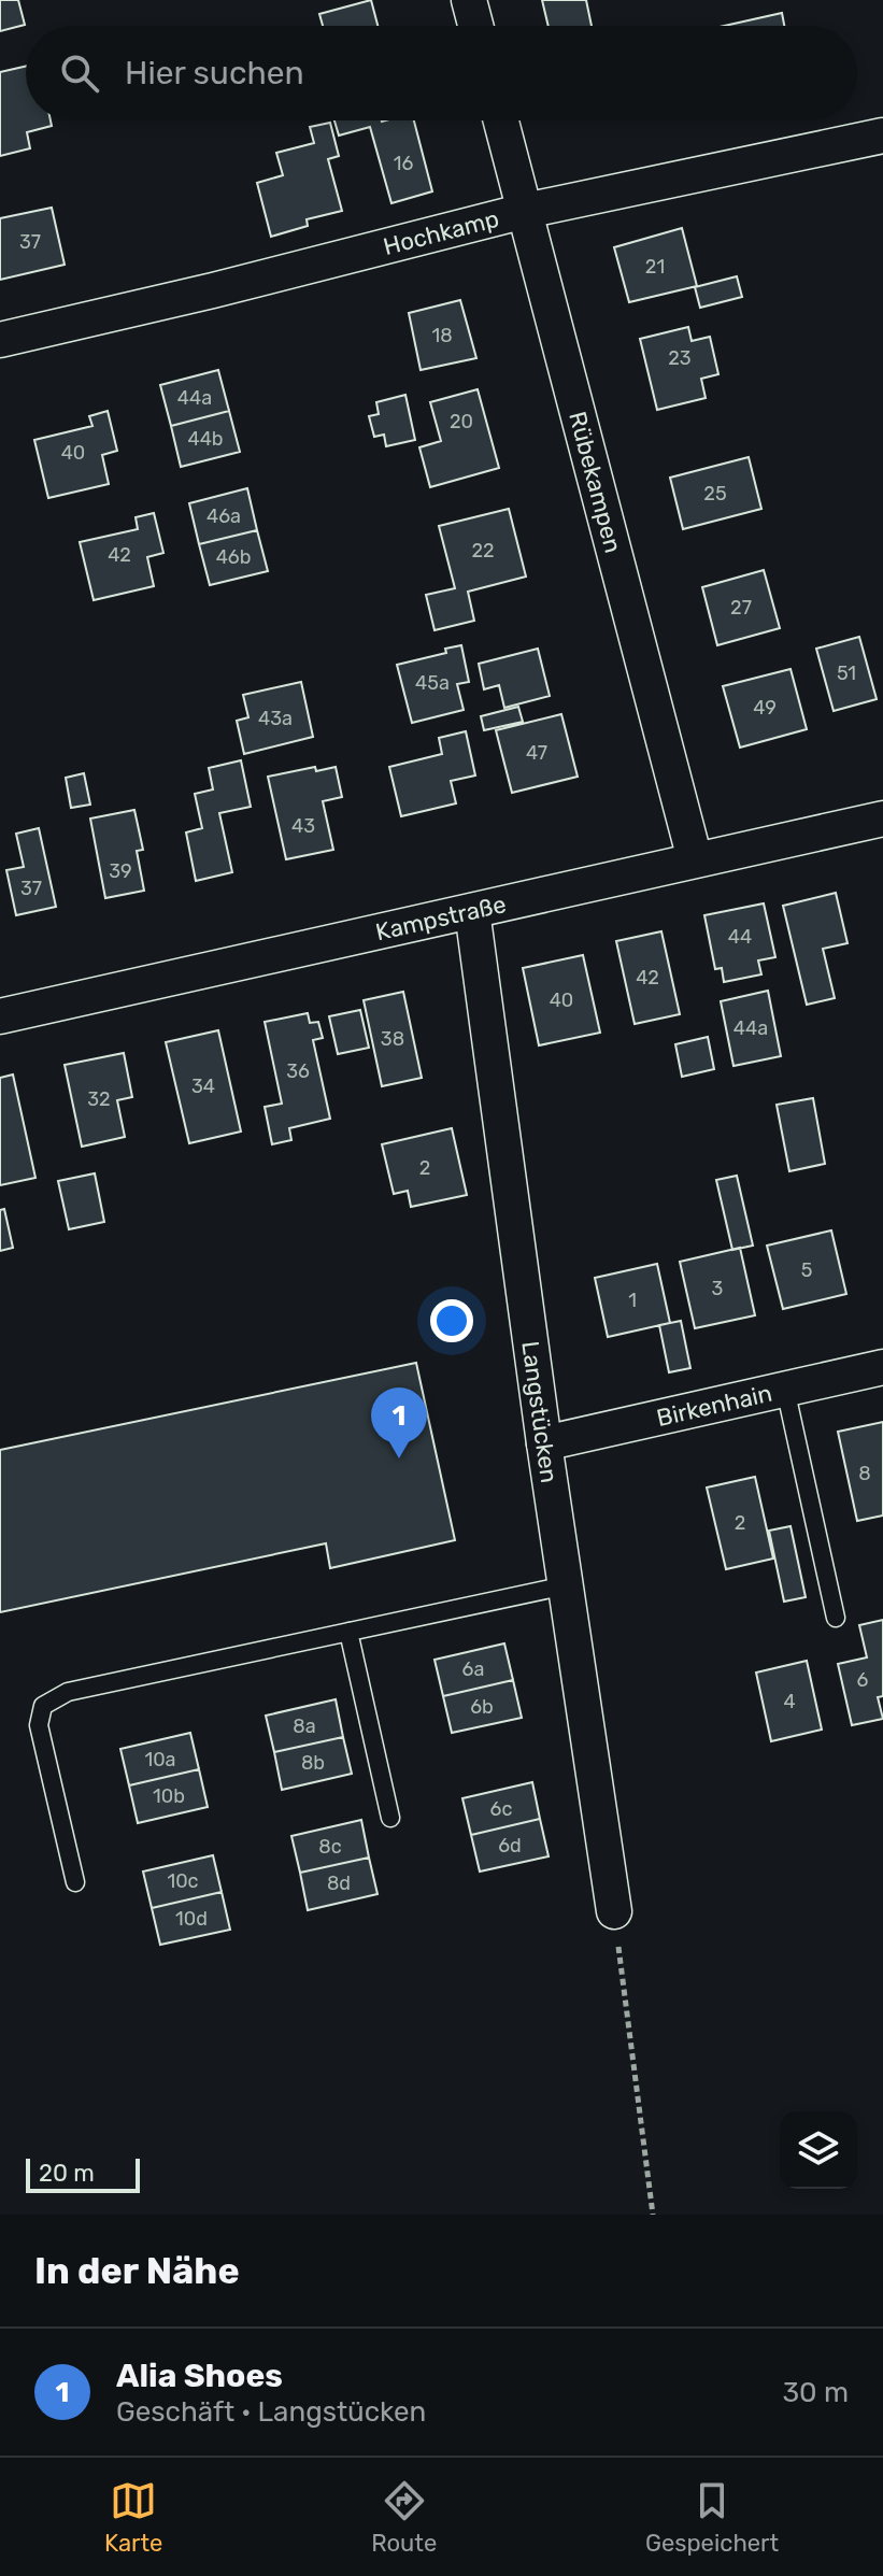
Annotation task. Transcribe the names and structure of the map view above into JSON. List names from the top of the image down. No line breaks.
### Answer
{"streets":{"street":["Hochkamp","Rübekampen","Kampstraße","Birkenhain","Langstücken"]},"crossings":[["Hochkamp","Rübekampen"],["Rübekampen","Kampstraße"],["Kampstraße","Langstücken"],["Birkenhain","Langstücken"]],"house_numbers":["16","37","21","18","23","44a","20","44b","40","25","46a","22","42","46b","27","51","45a","49","43a","47","43","39","37","44","42","40","44a","38","36","34","32","2","5","3","1","8","2","6a","6","4","6b","8a","10a","8b","10b","6c","6d","8c","10c","8d","10d"],"scale_bar":"20 m","page":{"search":"Hier suchen","pins":"1","scale":"20 m","heading":"In der Nähe","list":[{"mark":"1","name":"Alia Shoes","note":"Geschäft · Langstücken","value":"30 m"}],"nav":["Karte","Route","Gespeichert"]}}
